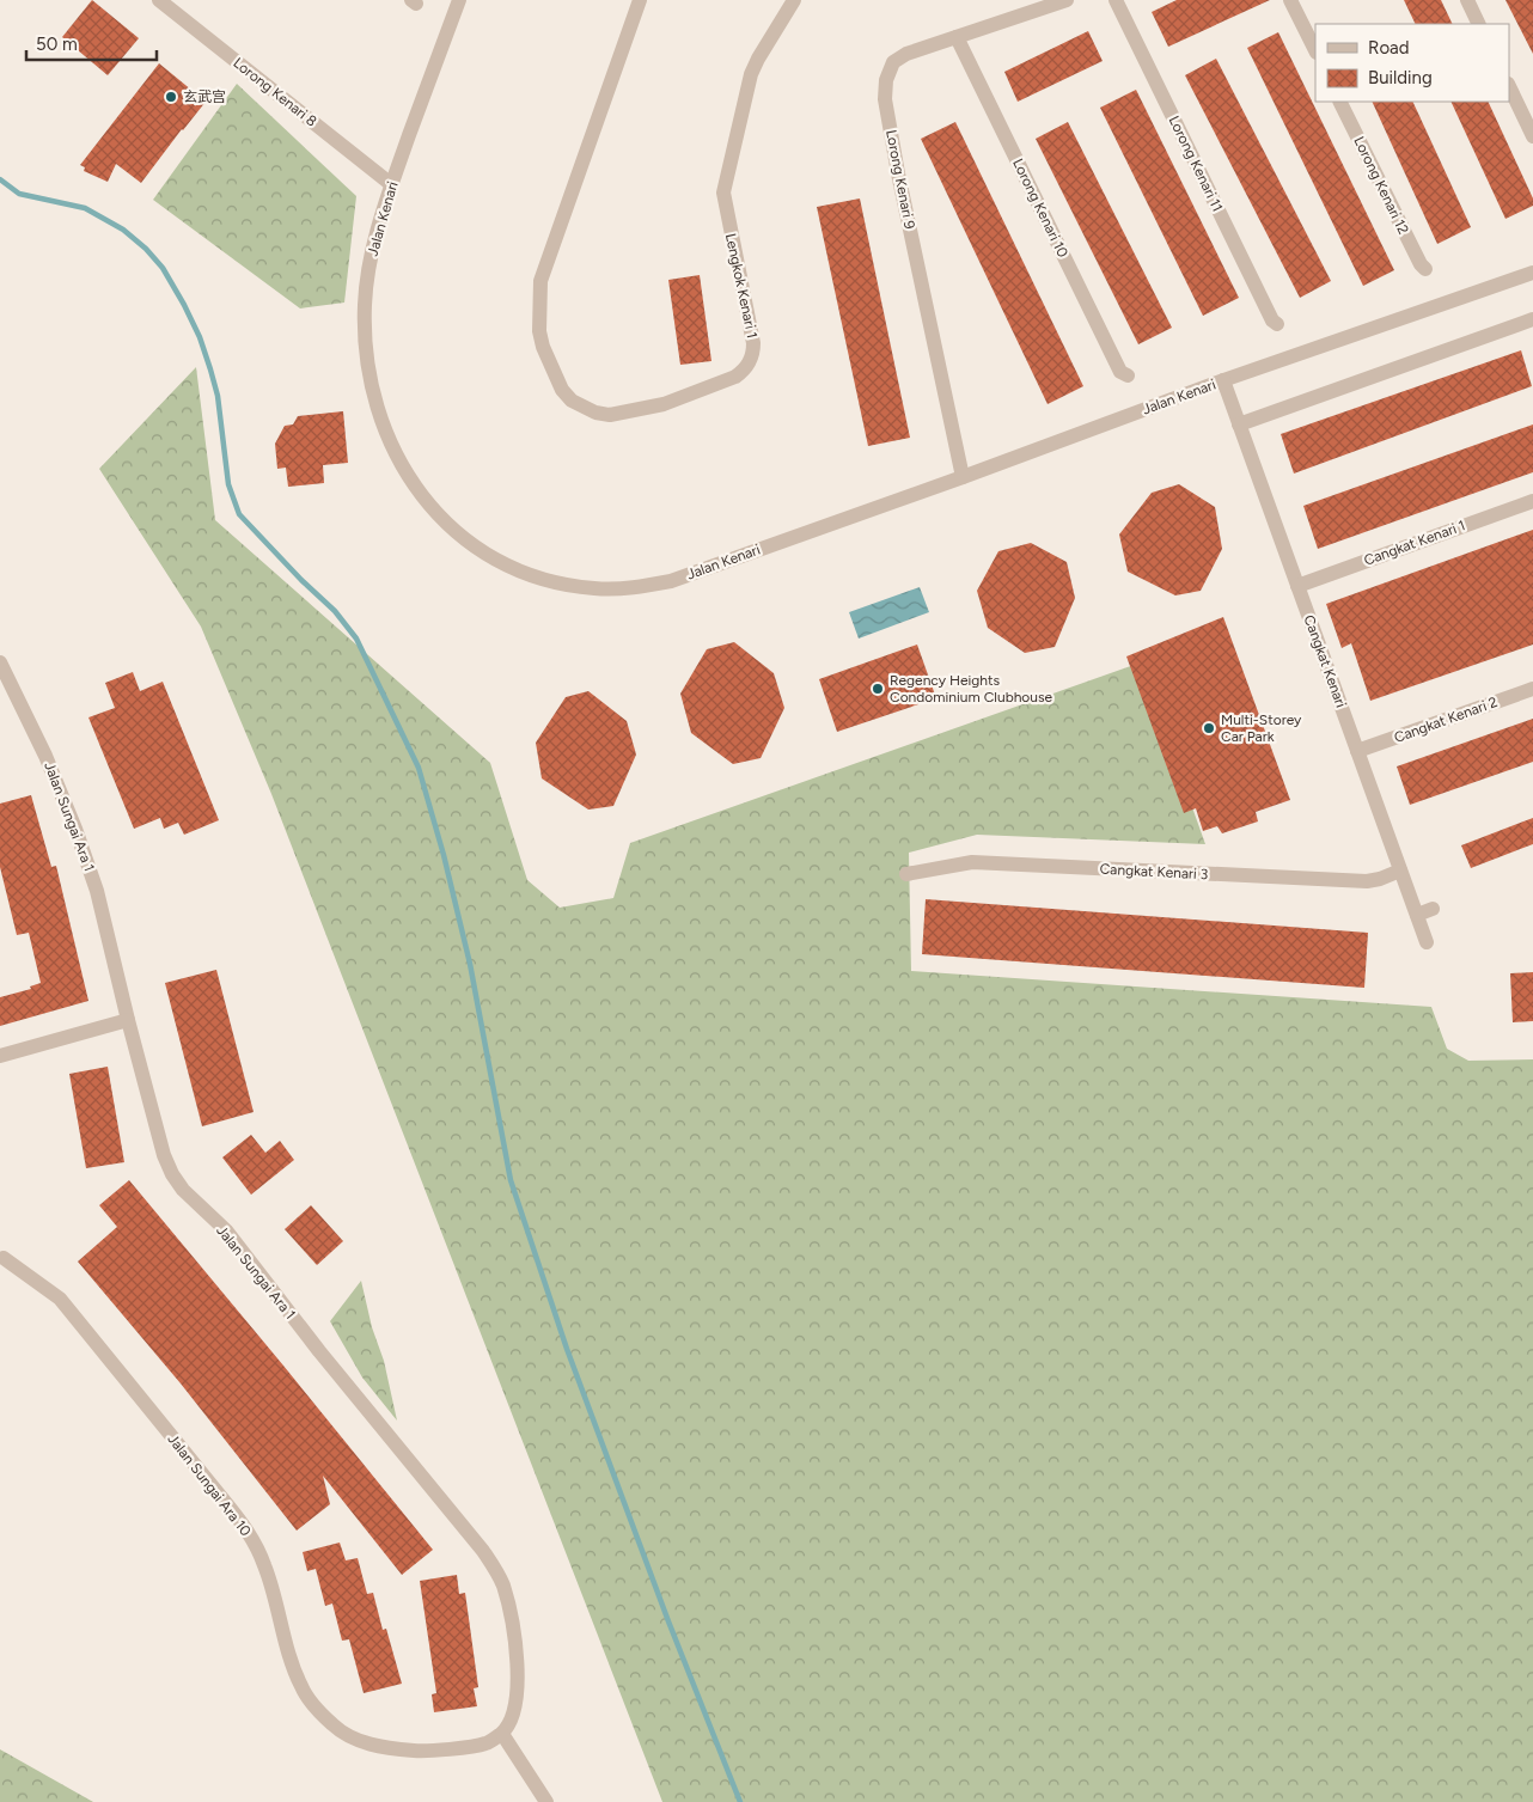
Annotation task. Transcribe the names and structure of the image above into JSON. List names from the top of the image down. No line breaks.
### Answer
{"streets":{"street":["Lorong Kenari 8","Lorong Kenari 11","Lorong Kenari 9","Lorong Kenari 12","Lorong Kenari 10","Jalan Kenari","Lengkok Kenari 1","Cangkat Kenari 1","Cangkat Kenari","Cangkat Kenari 2","Jalan Sungai Ara 1","Cangkat Kenari 3","Jalan Sungai Ara 10"]},"crossings":[["Lorong Kenari 8","Jalan Kenari"],["Lorong Kenari 9","Lorong Kenari 10"],["Lorong Kenari 9","Jalan Kenari"],["Jalan Kenari","Cangkat Kenari"],["Cangkat Kenari 1","Cangkat Kenari"],["Cangkat Kenari","Cangkat Kenari 2"],["Cangkat Kenari","Cangkat Kenari 3"],["Jalan Sungai Ara 1","Jalan Sungai Ara 10"]],"places":["玄武宫","Regency Heights Condominium Clubhouse","Multi-Storey Car Park"],"legend":["Road","Building"],"scale_bar":"50 m"}
